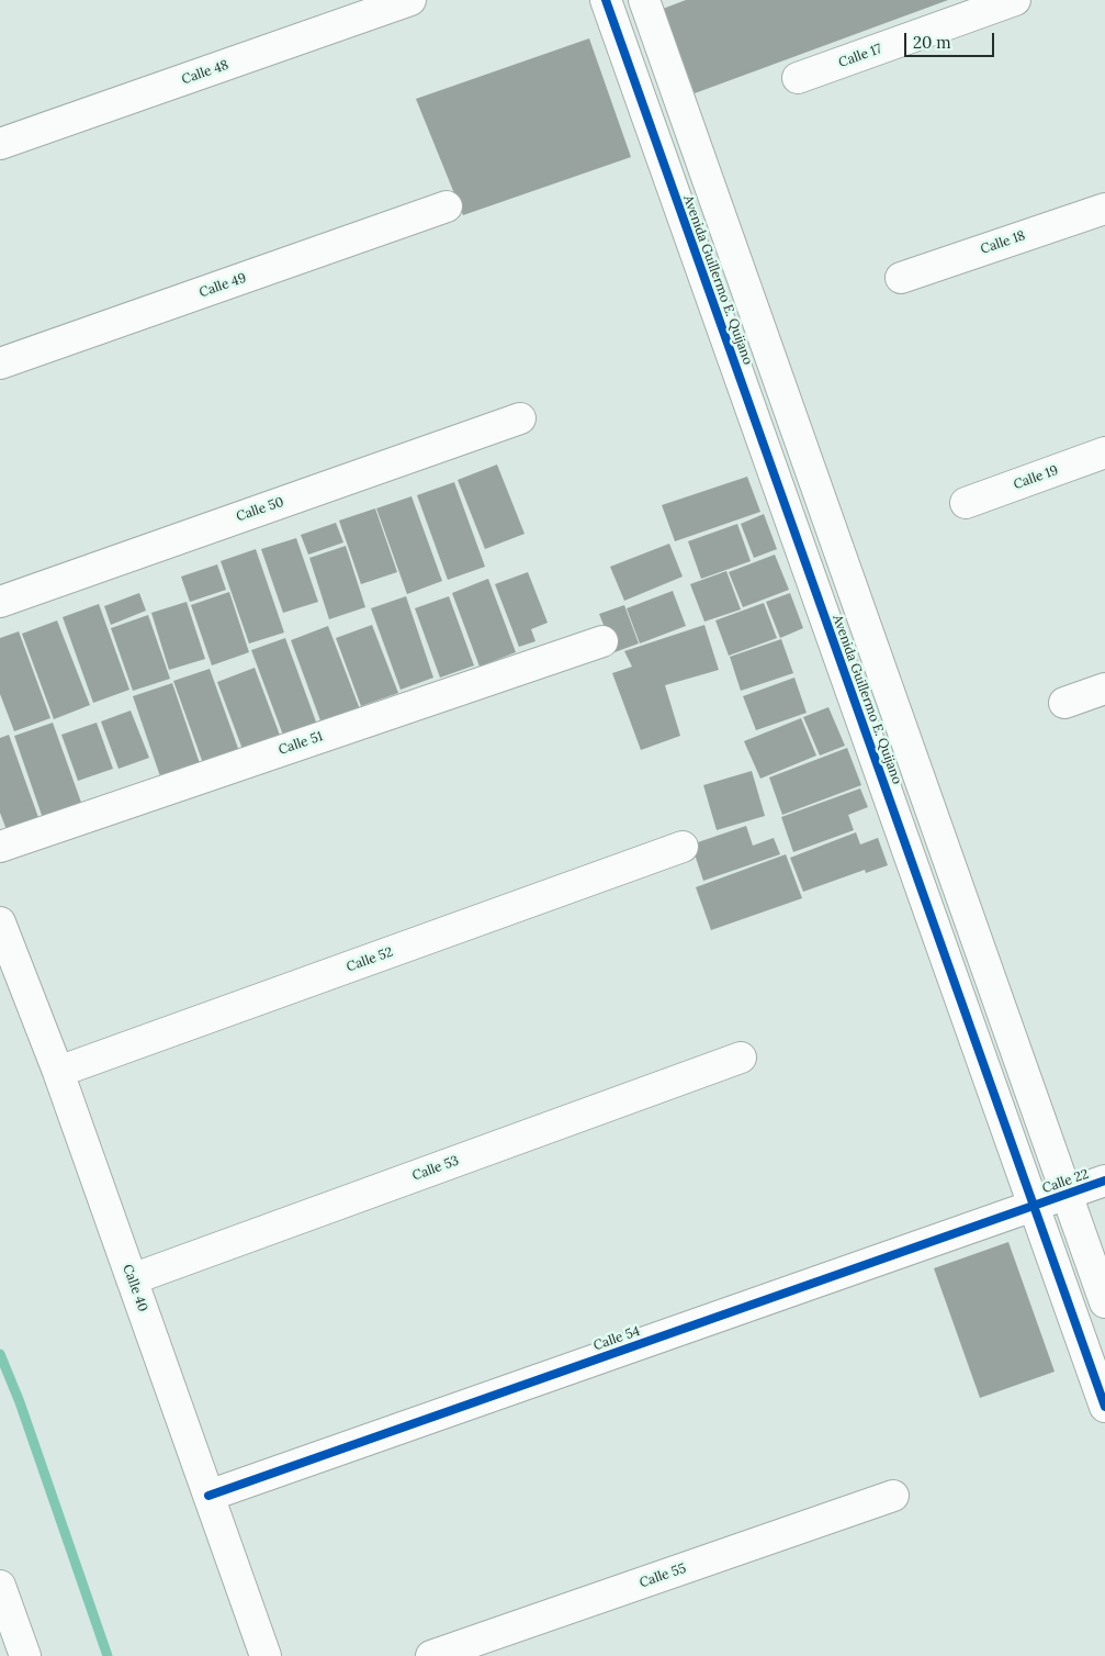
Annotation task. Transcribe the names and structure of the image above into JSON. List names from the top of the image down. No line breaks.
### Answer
{"streets":{"street":["Calle 17","Calle 48","Calle 18","Avenida Guillermo E. Quijano","Calle 49","Calle 19","Calle 50","Calle 51","Calle 52","Calle 53","Calle 22","Calle 40","Calle 54","Calle 55"]},"crossings":[["Avenida Guillermo E. Quijano","Calle 22"],["Avenida Guillermo E. Quijano","Calle 54"],["Calle 52","Calle 40"],["Calle 53","Calle 40"],["Calle 22","Calle 54"],["Calle 40","Calle 54"]],"scale_bar":"20 m"}
